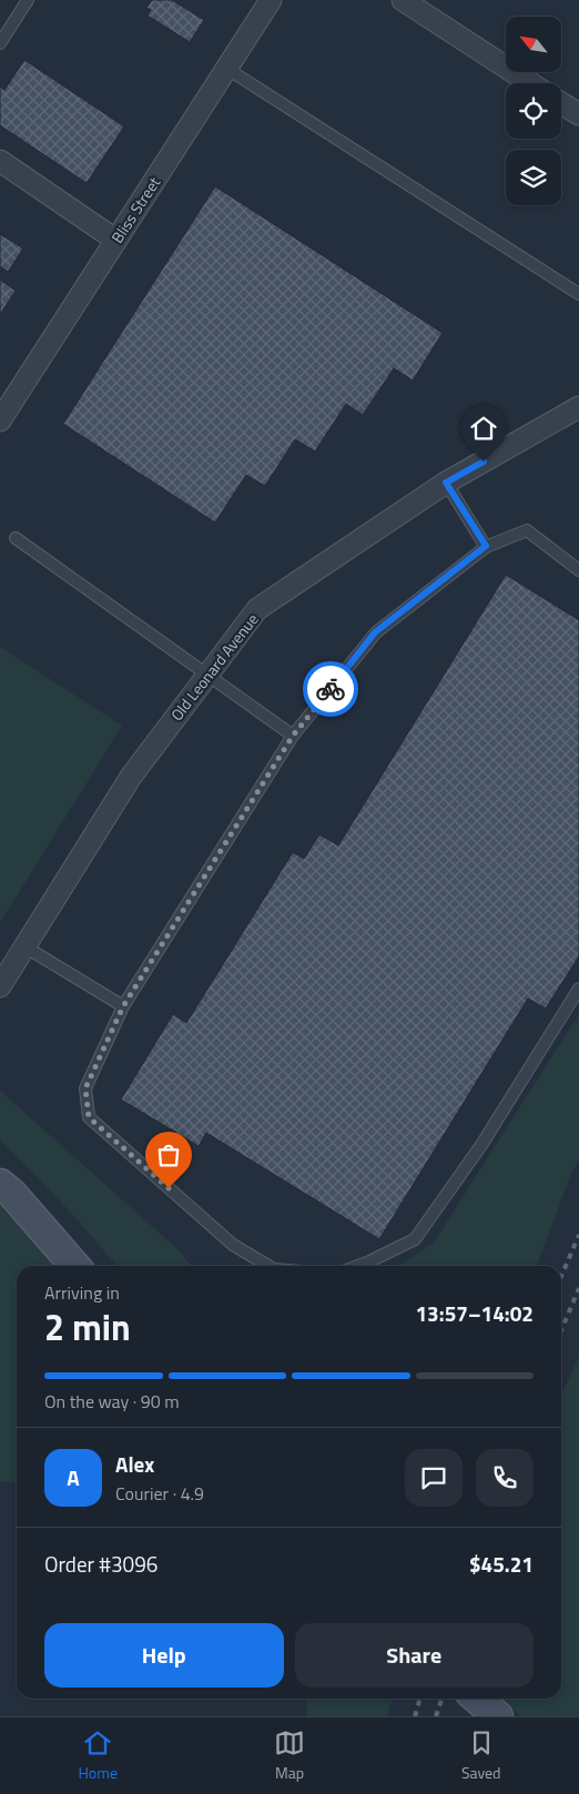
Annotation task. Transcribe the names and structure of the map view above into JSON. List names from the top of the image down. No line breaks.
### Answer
{"streets":{"street":["Bliss Street","Old Leonard Avenue"]},"north":"top left","page":{"heading":["2 min","Arriving in","13:57–14:02"],"panel":["Alex","Courier · 4.9","Order #3096","$45.21"],"bar":"On the way · 90 m","round":"A","buttons":["Help","Share"],"tabs":["Home","Map","Saved"]}}
